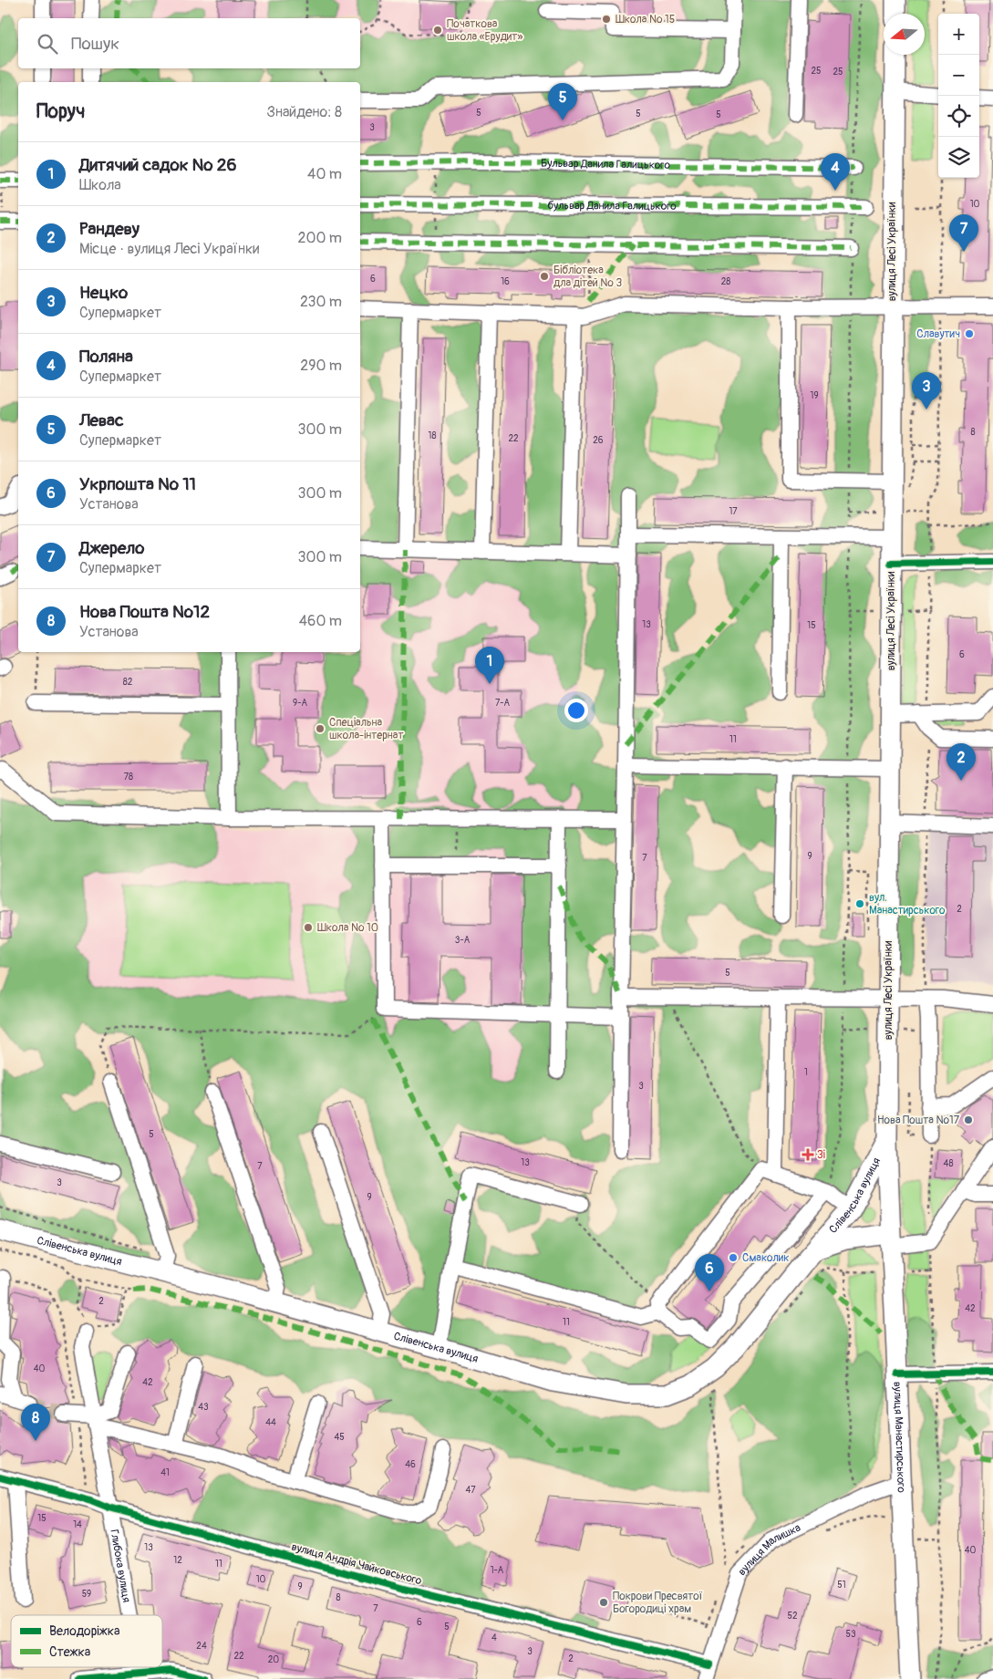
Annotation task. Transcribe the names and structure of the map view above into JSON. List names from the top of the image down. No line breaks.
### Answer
{"streets":{"main road":["вулиця Лесі Українки","Слівенська вулиця","вулиця Манастирського"],"street":["Бульвар Данила Галицького","бульвар Данила Галицького","вулиця Малишка","вулиця Андрія Чайковського","Глибока вулиця"]},"crossings":[["вулиця Лесі Українки","Слівенська вулиця"],["вулиця Лесі Українки","вулиця Манастирського"],["Слівенська вулиця","вулиця Манастирського"],["вулиця Манастирського","вулиця Малишка"],["вулиця Малишка","вулиця Андрія Чайковського"],["вулиця Андрія Чайковського","Глибока вулиця"]],"places":{"other":["Школа № 15","Початкова школа «Ерудит»","Бібліотека дла дітей № 3","Славутич","Спеціальна школа-інтернат","вул. Манастирського","Школа № 10","Нова Пошта №17","Смаколик","Покрови Пресвятої Богородиці храм"],"health":["3і"]},"house_numbers":["25","25","5","5","5","3","10","6","16","28","19","8","18","22","26","17","13","15","6","82","9-А","7-А","11","78","9","7","2","3-А","5","1","3","5","13","48","7","3","9","2","42","11","40","42","43","44","45","46","41","47","15","14","13","40","12","11","1-А","10","51","9","59","8","7","52","6","5","53","4","24","3","22","2","20"],"legend":["Велодоріжка","Стежка"],"north":"left","page":{"map_buttons":["+","−"],"search":"Пошук","heading":["Поруч","Знайдено: 8"],"pins":["5","4","7","3","1","2","6","8"],"list":[{"mark":"1","name":"Дитячий садок № 26","note":"Школа","value":"40 m"},{"mark":"2","name":"Рандеву","note":"Місце · вулиця Лесі Українки","value":"200 m"},{"mark":"3","name":"Нецко","note":"Супермаркет","value":"230 m"},{"mark":"4","name":"Поляна","note":"Супермаркет","value":"290 m"},{"mark":"5","name":"Левас","note":"Супермаркет","value":"300 m"},{"mark":"6","name":"Укрпошта № 11","note":"Установа","value":"300 m"},{"mark":"7","name":"Джерело","note":"Супермаркет","value":"300 m"},{"mark":"8","name":"Нова Пошта №12","note":"Установа","value":"460 m"}]}}
